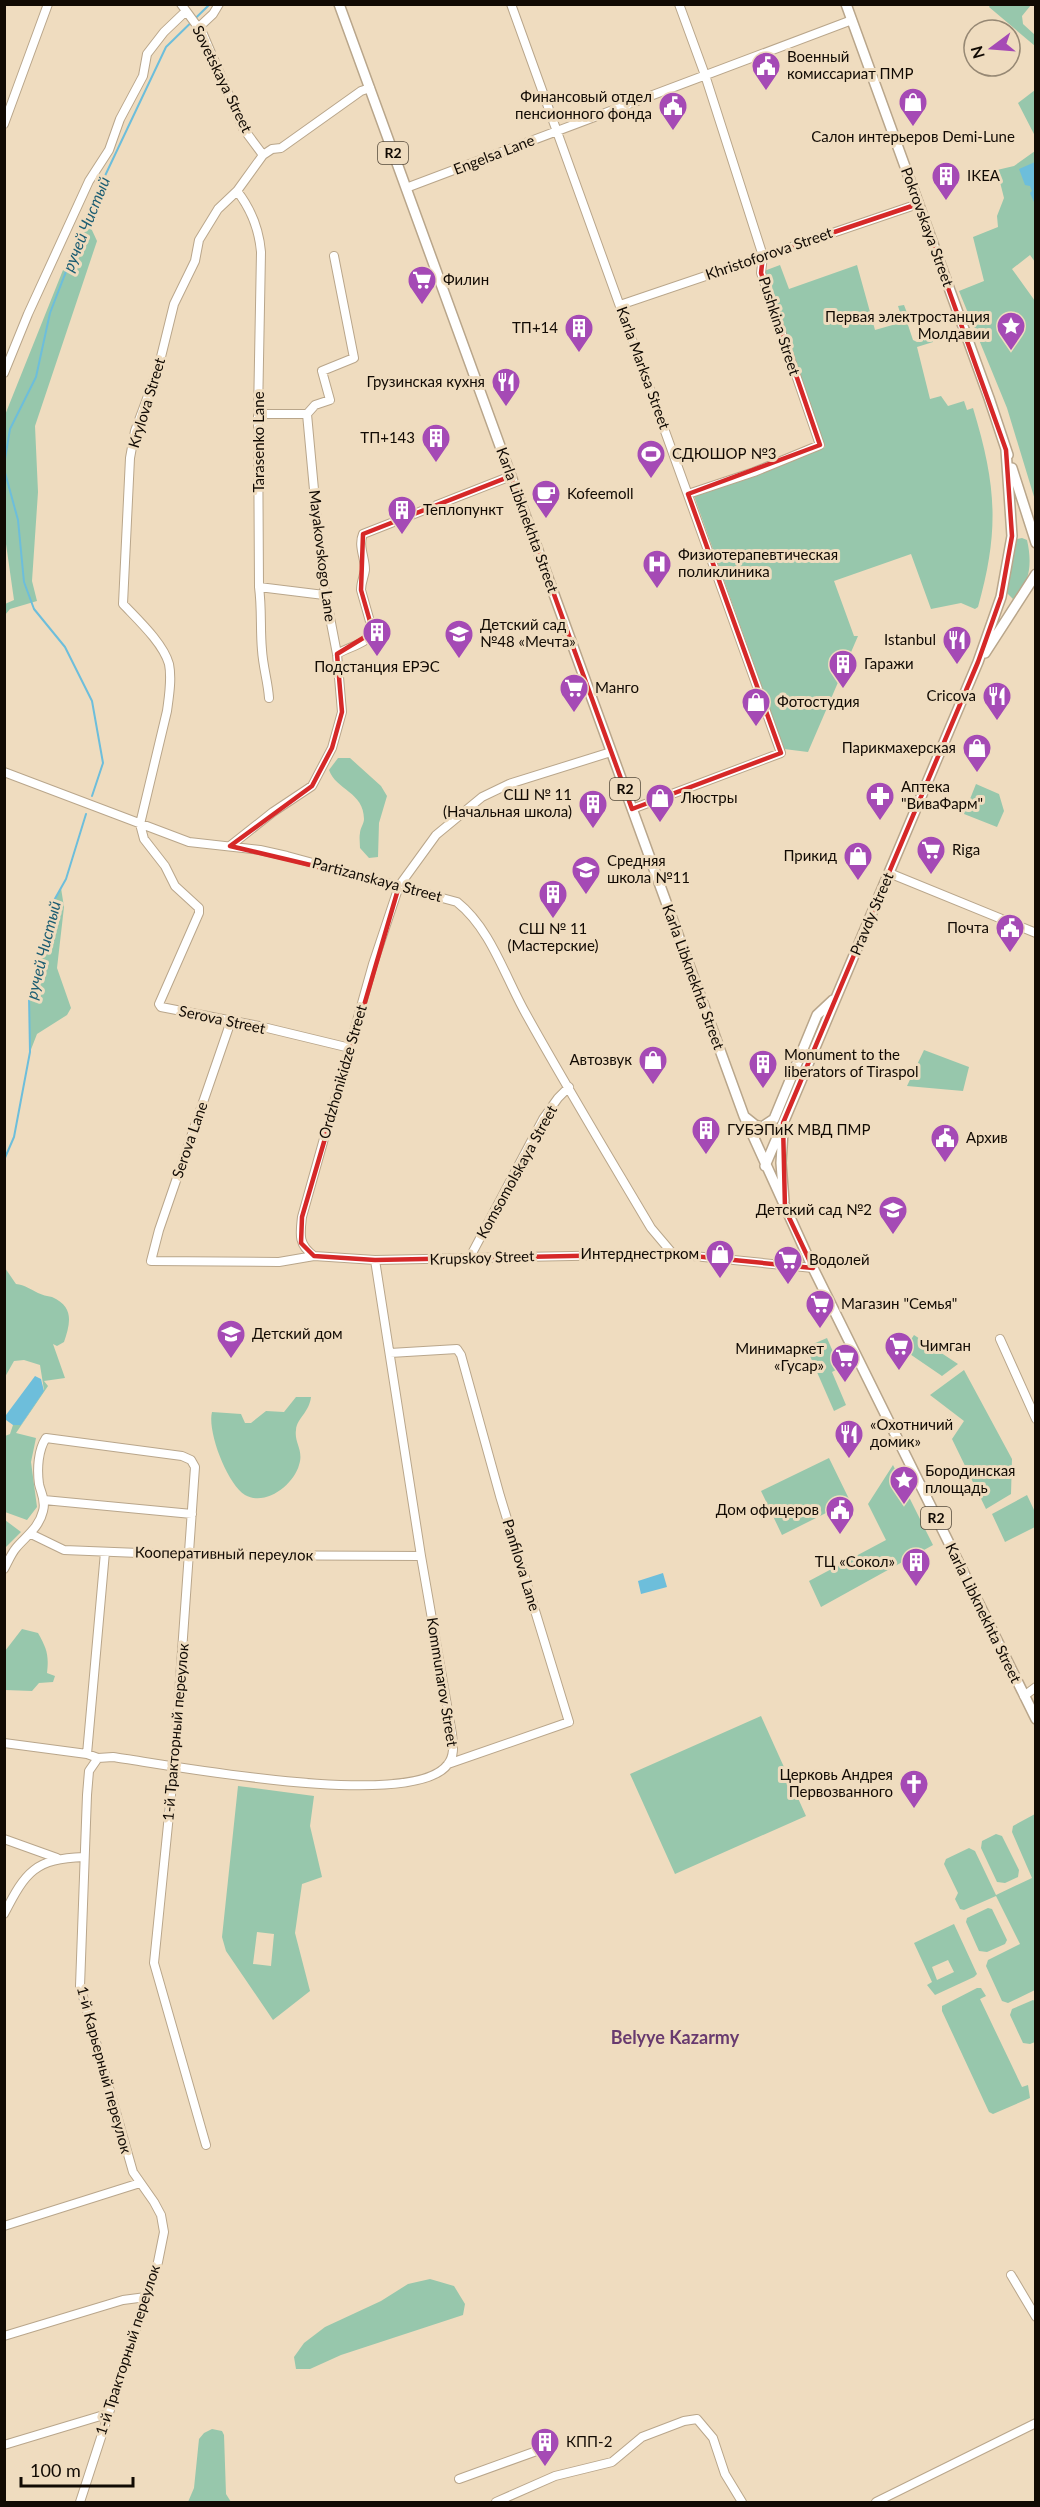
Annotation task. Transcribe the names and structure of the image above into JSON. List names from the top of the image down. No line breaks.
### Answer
{"streets":{"main road":["R2","Pokrovskaya Street","Karla Libknekhta Street","Pravdy Street"],"street":["Sovetskaya Street","Engelsa Lane","Khristoforova Street","Pushkina Street","Karla Marksa Street","Krylova Street","Tarasenko Lane","Mayakovskogo Lane","Partizanskaya Street","Serova Street","Ordzhonikidze Street","Serova Lane","Komsomolskaya Street","Krupskoy Street","Кооперативный переулок","Panfilova Lane","Kommunarov Street","1-й Тракторный переулок","1-й Карьерный переулок"]},"crossings":[["Sovetskaya Street","Krylova Street"],["Engelsa Lane","Pokrovskaya Street"],["Engelsa Lane","Pushkina Street"],["Engelsa Lane","Karla Marksa Street"],["Engelsa Lane","Karla Libknekhta Street"],["Pokrovskaya Street","Khristoforova Street"],["Pokrovskaya Street","Pravdy Street"],["Khristoforova Street","Pushkina Street"],["Khristoforova Street","Karla Marksa Street"],["Pushkina Street","Karla Marksa Street"],["Karla Marksa Street","Karla Libknekhta Street"],["Krylova Street","Tarasenko Lane"],["Krylova Street","Karla Libknekhta Street"],["Krylova Street","Partizanskaya Street"],["Krylova Street","Serova Street"],["Karla Libknekhta Street","Pravdy Street"],["Karla Libknekhta Street","Ordzhonikidze Street"],["Karla Libknekhta Street","Krupskoy Street"],["Mayakovskogo Lane","Partizanskaya Street"],["Partizanskaya Street","Serova Street"],["Partizanskaya Street","Ordzhonikidze Street"],["Partizanskaya Street","Komsomolskaya Street"],["Partizanskaya Street","Krupskoy Street"],["Serova Street","Ordzhonikidze Street"],["Serova Street","Serova Lane"],["Ordzhonikidze Street","Krupskoy Street"],["Serova Lane","Krupskoy Street"],["Komsomolskaya Street","Krupskoy Street"],["Krupskoy Street","Kommunarov Street"],["Кооперативный переулок","Kommunarov Street"],["Кооперативный переулок","1-й Тракторный переулок"],["Panfilova Lane","Kommunarov Street"],["Kommunarov Street","1-й Тракторный переулок"],["Kommunarov Street","1-й Карьерный переулок"],["1-й Тракторный переулок","1-й Карьерный переулок"]],"districts":["Belyye Kazarmy"],"water":["ручей Чистый"],"places":{"public building":["Военный комиссариат ПМР","Финансовый отдел пенсионного фонда","Почта","Архив","Дом офицеров"],"shop":["Салон интерьеров Demi-Lune","Фотостудия","Парикмахерская","Люстры","Прикид","Автозвук","Интерднестрком"],"building":["IKEA","ТП+14","ТП+143","Теплопункт","Подстанция ЕРЭС","Гаражи","СШ № 11 (Начальная школа)","СШ № 11 (Мастерские)","Monument to the liberators of Tiraspol","ГУБЭПиК МВД ПМР","ТЦ «Сокол»","КПП-2"],"supermarket":["Филин","Манго","Riga","Водолей","Магазин \"Семья\"","Чимган","Минимаркет «Гусар»"],"place":["Первая электростанция Молдавии","Бородинская площадь"],"restaurant":["Грузинская кухня","Istanbul","Cricova","«Охотничий домик»"],"sports":["СДЮШОР №3"],"cafe":["Kofeemoll"],"hospital":["Физиотерапевтическая поликлиника"],"school or university":["Детский сад №48 «Мечта»","Средняя школа №11","Детский сад №2","Детский дом"],"pharmacy":["Аптека \"ВиваФарм\""],"church":["Церковь Андрея Первозванного"]},"scale_bar":"100 m","north":"left"}
